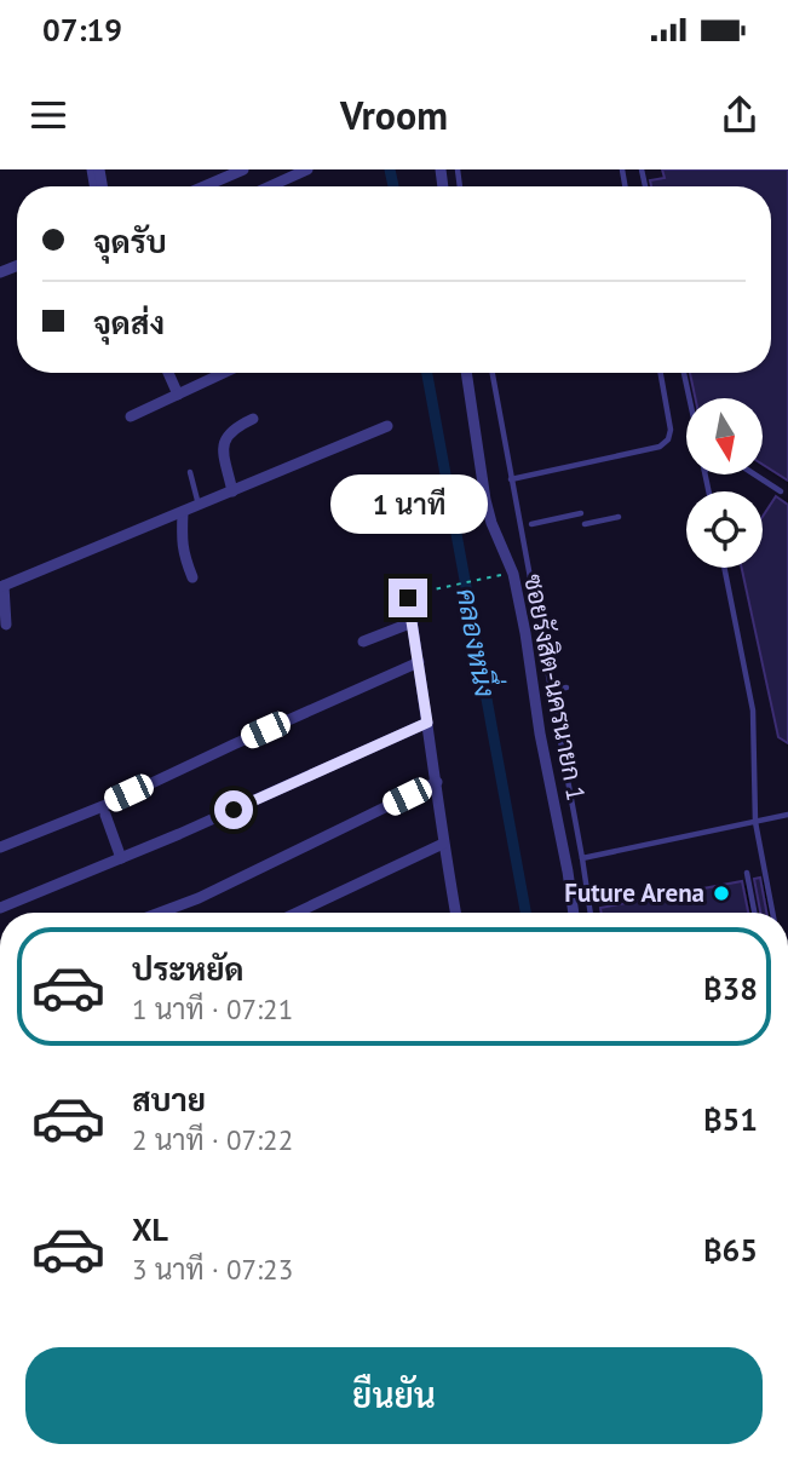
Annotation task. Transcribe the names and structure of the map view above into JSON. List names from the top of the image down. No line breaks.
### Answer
{"streets":{"street":["ซอยรังสิต-นครนายก 1"]},"water":["คลองหนึ่ง"],"places":["Future Arena"],"north":"bottom","page":{"status":"07:19","header":"Vroom","banner":["จุดรับ","จุดส่ง"],"bubble":"1 นาที","list":[{"name":"ประหยัด","note":"1 นาที · 07:21","value":"฿38"},{"name":"สบาย","note":"2 นาที · 07:22","value":"฿51"},{"name":"XL","note":"3 นาที · 07:23","value":"฿65"}],"buttons":"ยืนยัน"}}
